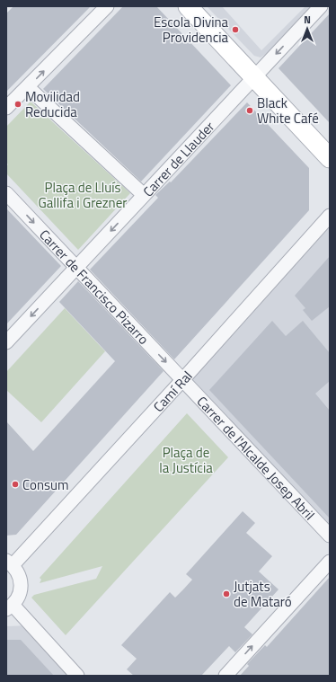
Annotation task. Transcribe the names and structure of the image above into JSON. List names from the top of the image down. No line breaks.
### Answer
{"streets":{"street":["Carrer de Llauder","Carrer de Francisco Pizarro","Camí Ral","Carrer de l'Alcalde Josep Abril"]},"crossings":[["Carrer de Llauder","Carrer de Francisco Pizarro"],["Carrer de Francisco Pizarro","Camí Ral"],["Carrer de Francisco Pizarro","Carrer de l'Alcalde Josep Abril"],["Camí Ral","Carrer de l'Alcalde Josep Abril"]],"one_way":["Carrer de Llauder"],"parks":["Plaça de Lluís Gallifa i Grezner","Plaça de la Justícia"],"places":["Escola Divina Providencia","Movilidad Reducida","Black White Café","Consum","Jutjats de Mataró"],"north":"top"}
